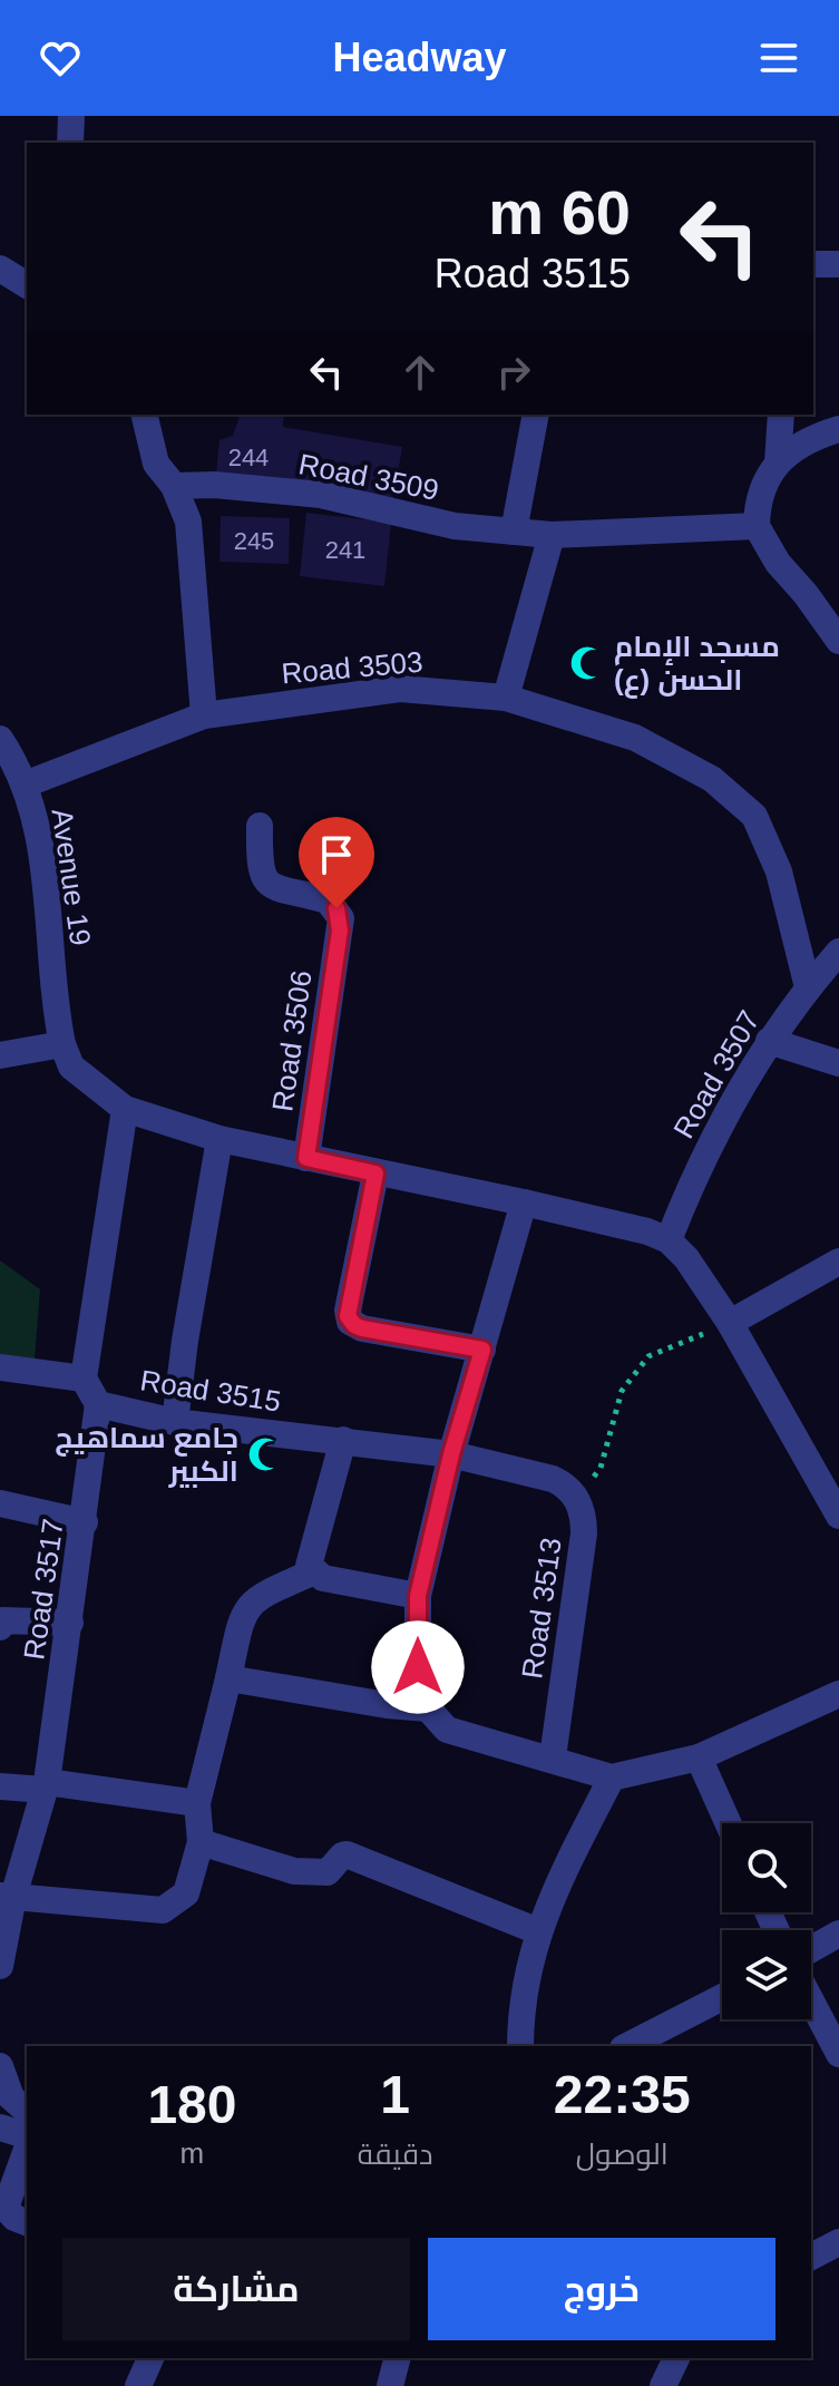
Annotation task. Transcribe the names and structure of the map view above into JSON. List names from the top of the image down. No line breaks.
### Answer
{"streets":{"street":["Road 3509","Road 3503","Avenue 19","Road 3506","Road 3507","Road 3515","Road 3517","Road 3513"]},"crossings":[["Road 3503","Avenue 19"],["Road 3503","Road 3507"],["Road 3515","Road 3517"],["Road 3515","Road 3513"]],"places":{"mosque":["مسجد الإمام الحسن (ع)","جامع سماهيج الكبير"]},"house_numbers":["244","245","241"],"page":{"header":"Headway","turn":["60 m","Road 3515"],"eta":["22:35","الوصول","1","دقيقة","180","m"],"buttons":["خروج","مشاركة"]}}
